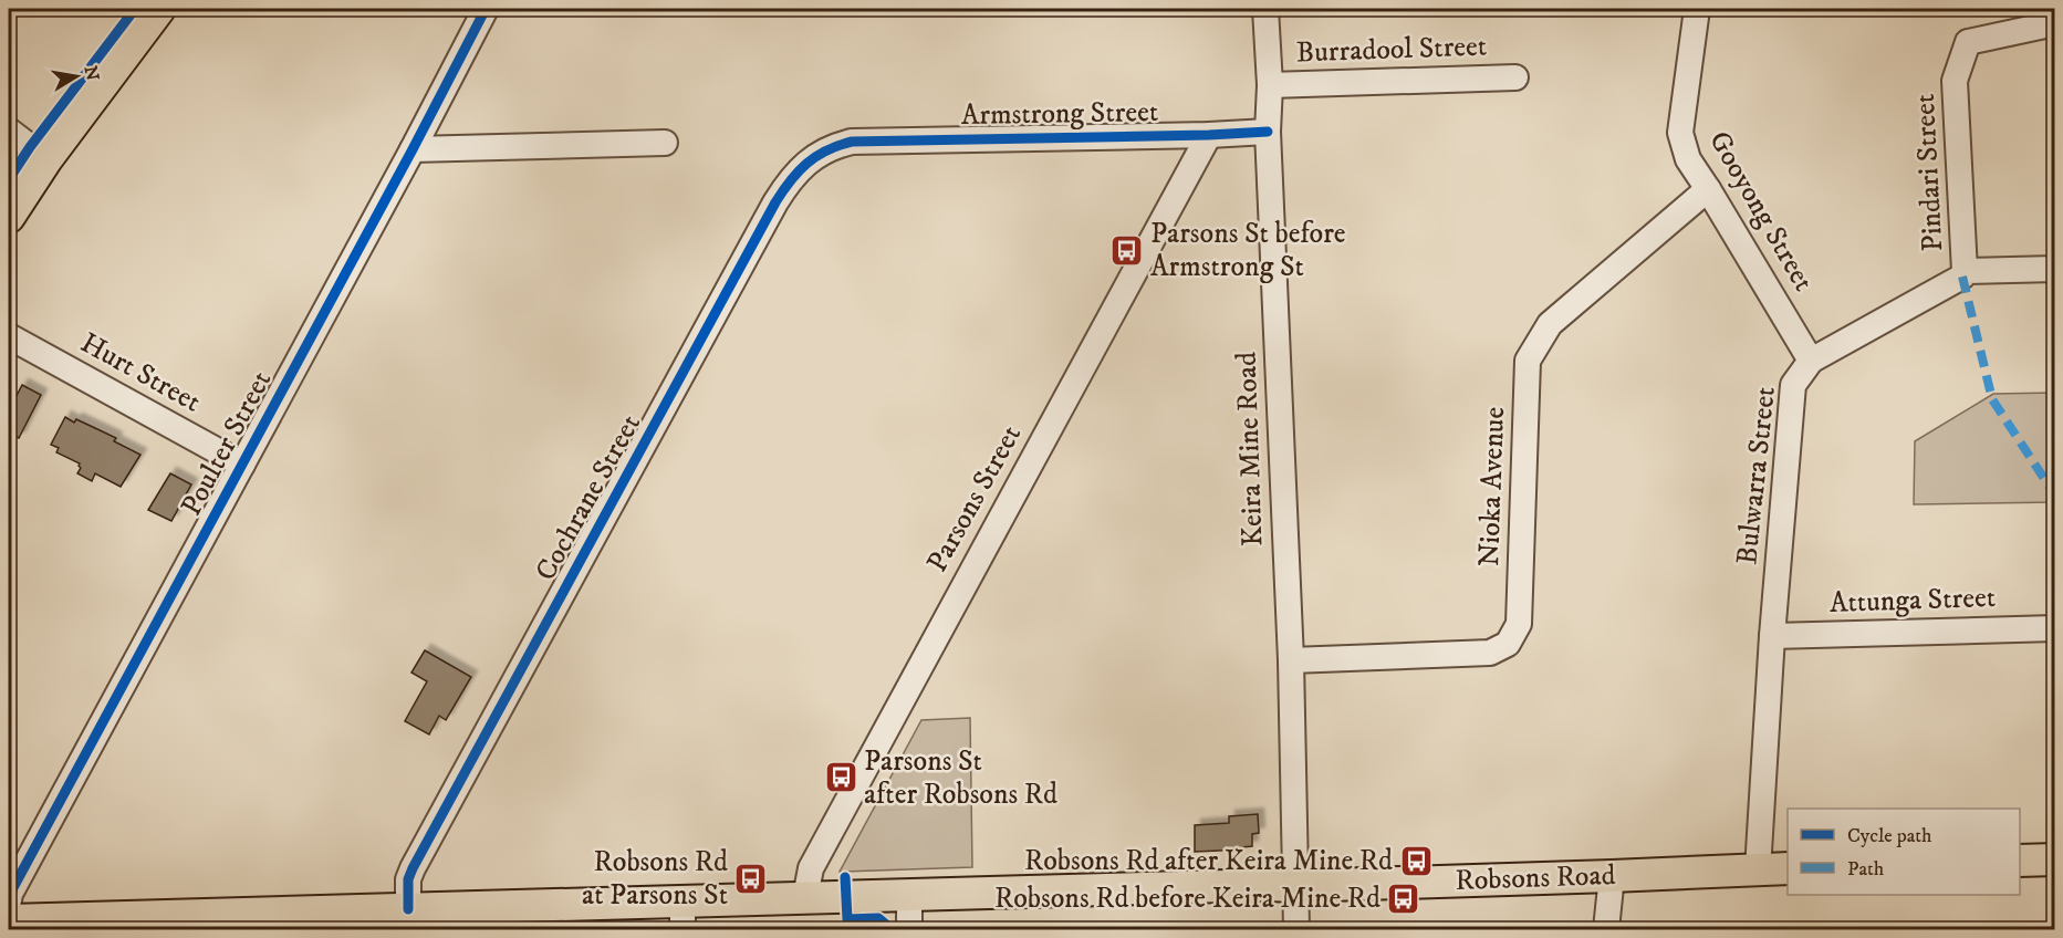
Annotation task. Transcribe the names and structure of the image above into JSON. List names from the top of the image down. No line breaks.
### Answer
{"streets":{"main road":["Robsons Road"],"street":["Burradool Street","Armstrong Street","Pindari Street","Gooyong Street","Hurt Street","Poulter Street","Keira Mine Road","Bulwarra Street","Nioka Avenue","Cochrane Street","Parsons Street","Attunga Street"]},"crossings":[["Burradool Street","Keira Mine Road"],["Armstrong Street","Keira Mine Road"],["Armstrong Street","Cochrane Street"],["Armstrong Street","Parsons Street"],["Pindari Street","Bulwarra Street"],["Gooyong Street","Bulwarra Street"],["Gooyong Street","Nioka Avenue"],["Hurt Street","Poulter Street"],["Keira Mine Road","Nioka Avenue"],["Keira Mine Road","Robsons Road"],["Bulwarra Street","Attunga Street"],["Bulwarra Street","Robsons Road"],["Cochrane Street","Robsons Road"],["Parsons Street","Robsons Road"]],"places":{"bus stop":["Parsons St before Armstrong St","Parsons St after Robsons Rd","Robsons Rd after Keira Mine Rd","Robsons Rd at Parsons St","Robsons Rd before Keira Mine Rd"]},"legend":["Cycle path","Path"],"north":"right"}
